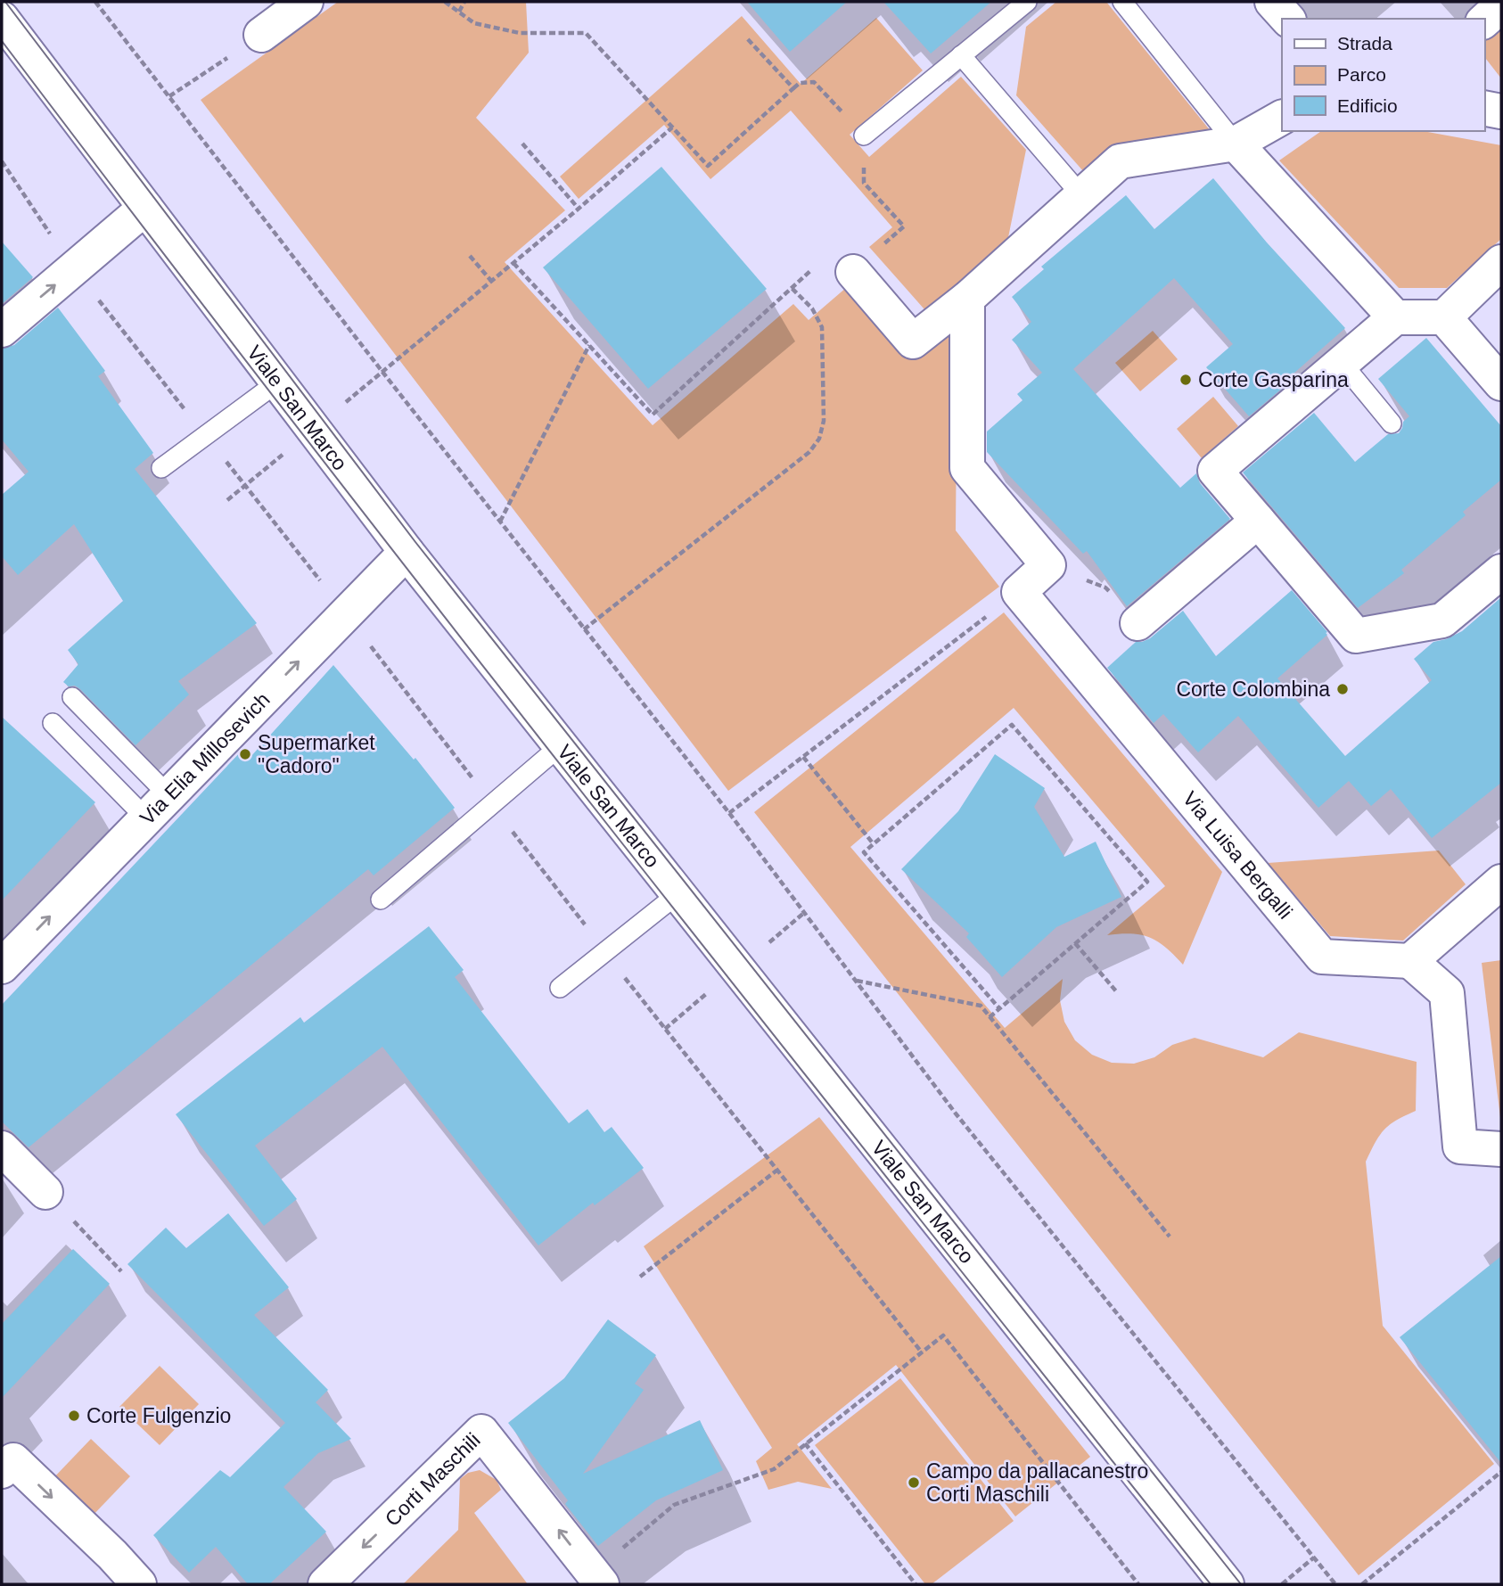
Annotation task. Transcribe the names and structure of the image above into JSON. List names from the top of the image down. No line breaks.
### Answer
{"streets":{"street":["Viale San Marco","Via Elia Millosevich","Via Luisa Bergalli","Corti Maschili"]},"crossings":[["Viale San Marco","Via Elia Millosevich"]],"one_way":["Via Elia Millosevich"],"places":["Corte Gasparina","Corte Colombina","Supermarket \"Cadoro\"","Corte Fulgenzio","Campo da pallacanestro Corti Maschili"],"legend":["Strada","Parco","Edificio"]}
